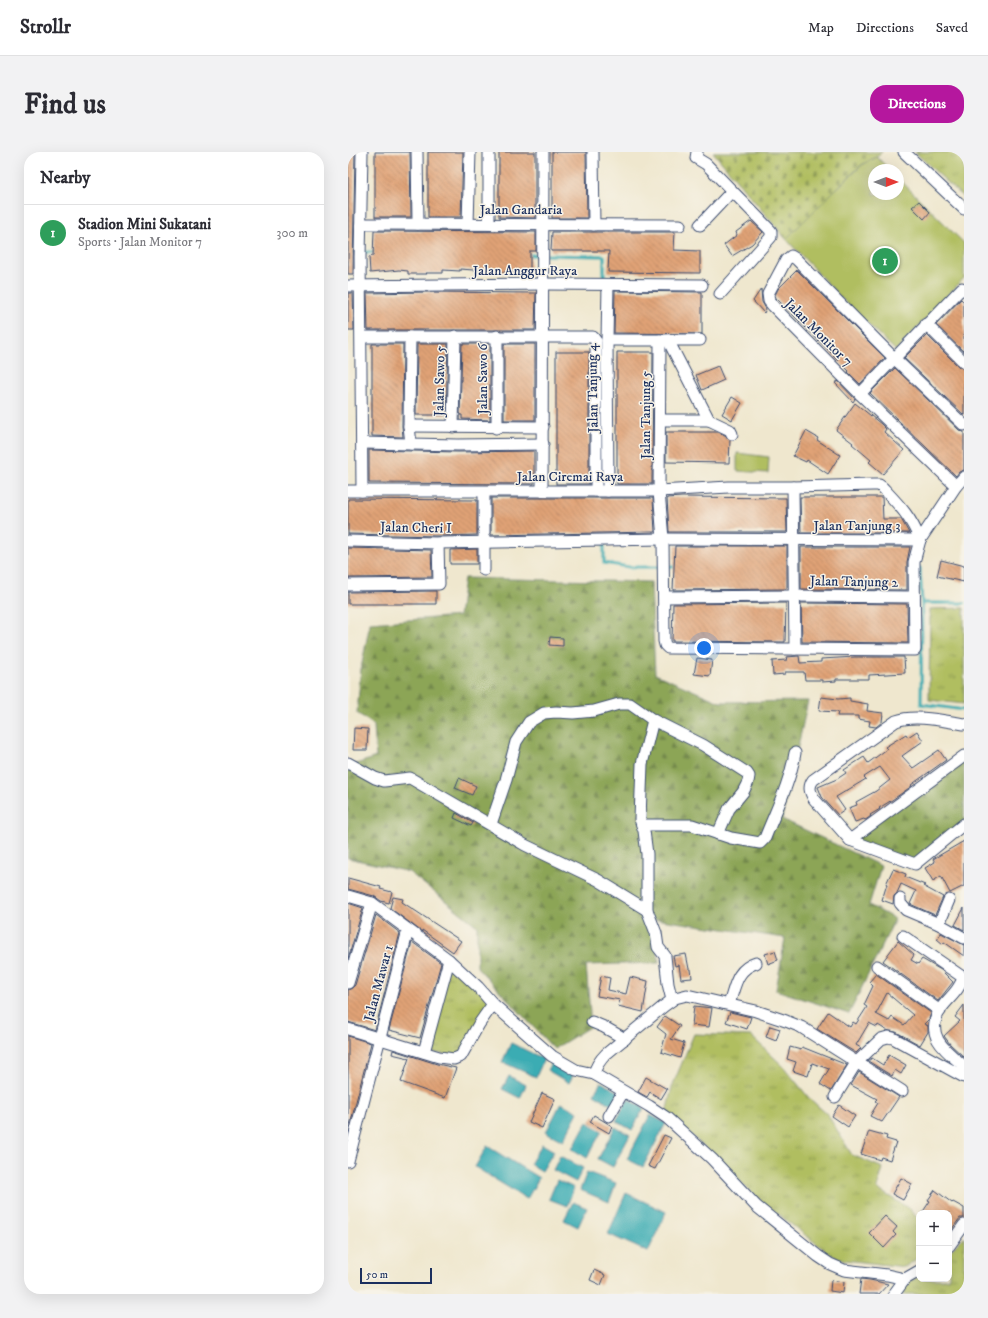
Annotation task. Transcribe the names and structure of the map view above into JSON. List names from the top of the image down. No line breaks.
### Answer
{"streets":{"street":["Jalan Gandaria","Jalan Anggur Raya","Jalan Monitor 7","Jalan Sawo 6","Jalan Sawo 5","Jalan Tanjung 4","Jalan Tanjung 5","Jalan Ciremai Raya","Jalan Tanjung 3","Jalan Cheri I","Jalan Tanjung 2","Jalan Mawar 1"]},"crossings":[["Jalan Anggur Raya","Jalan Tanjung 4"],["Jalan Tanjung 4","Jalan Ciremai Raya"],["Jalan Tanjung 5","Jalan Ciremai Raya"],["Jalan Tanjung 5","Jalan Tanjung 3"],["Jalan Tanjung 5","Jalan Cheri I"],["Jalan Tanjung 5","Jalan Tanjung 2"],["Jalan Tanjung 3","Jalan Cheri I"]],"scale_bar":"50 m","north":"right","page":{"header":"Strollr","nav":["Map","Directions","Saved"],"buttons":"Directions","title":"Find us","heading":"Nearby","list":[{"mark":"1","name":"Stadion Mini Sukatani","note":"Sports · Jalan Monitor 7","value":"300 m"}],"pins":"1","map_buttons":["+","−"],"scale":"50 m"}}
